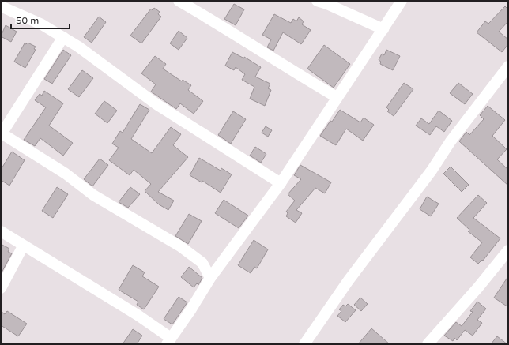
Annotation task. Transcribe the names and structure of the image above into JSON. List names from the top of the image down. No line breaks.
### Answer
{"scale_bar":"50 m"}
